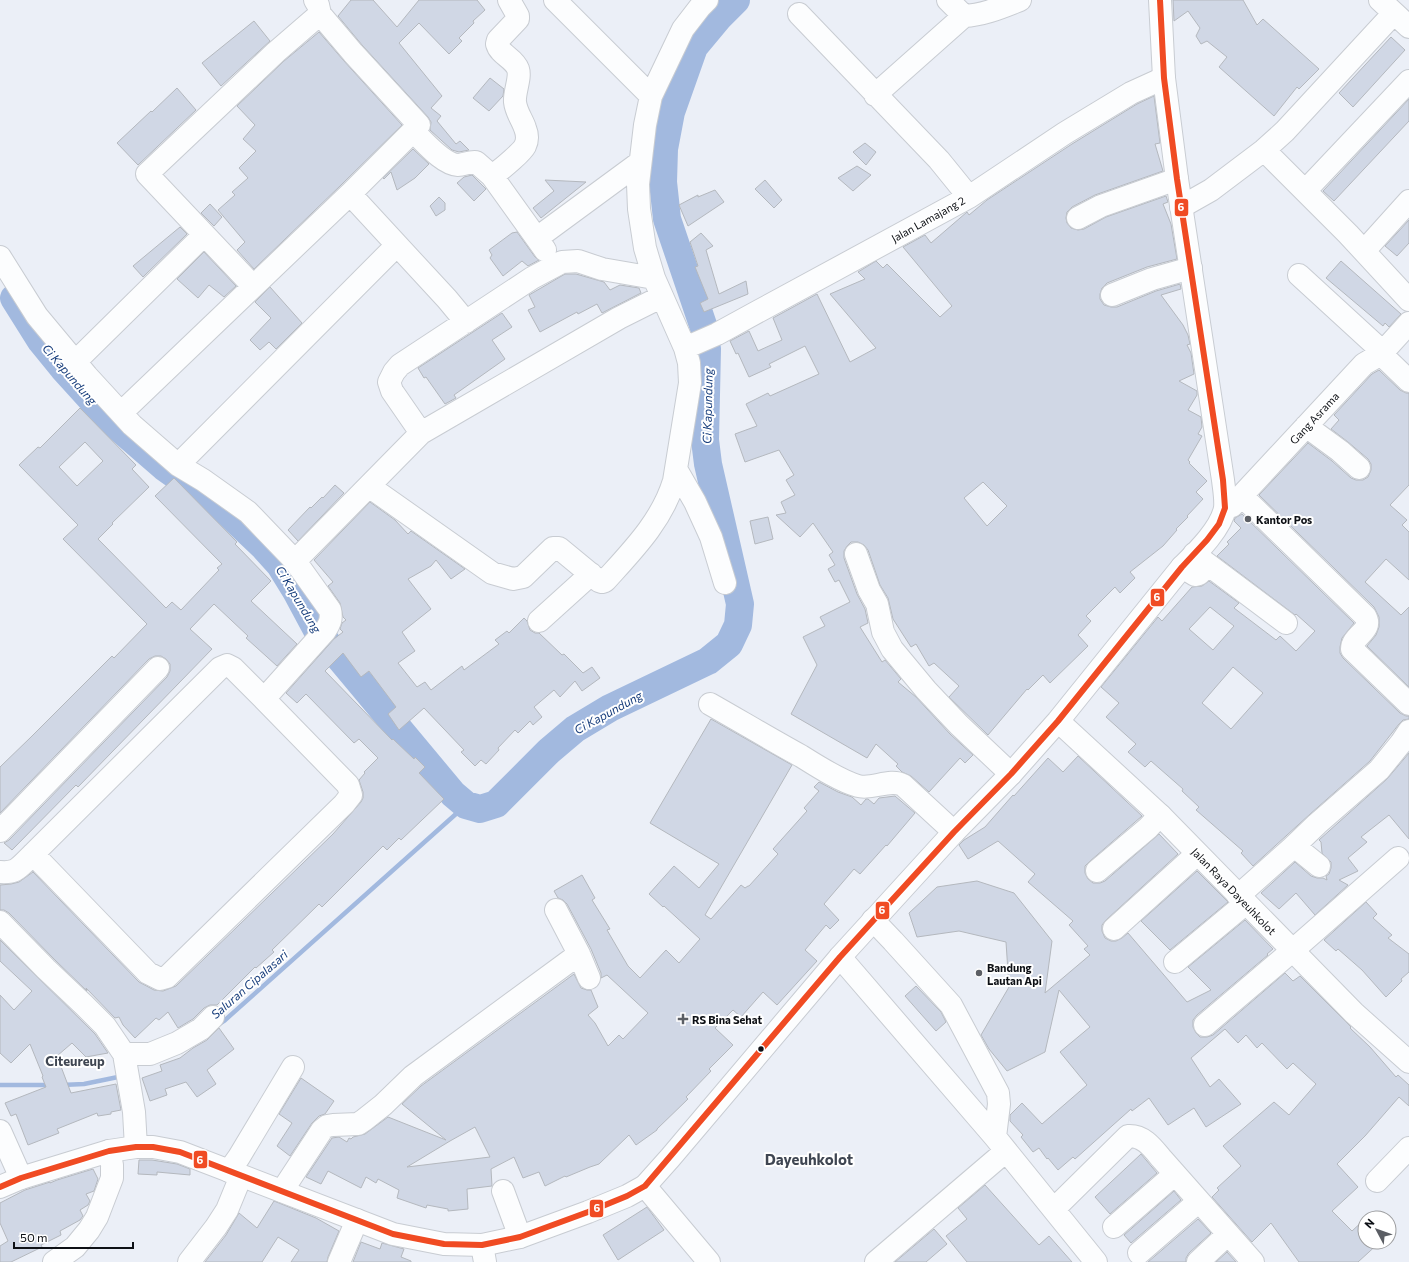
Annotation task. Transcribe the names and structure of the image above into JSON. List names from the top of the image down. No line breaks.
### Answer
{"streets":{"street":["Jalan Lamajang 2","Gang Asrama","Jalan Raya Dayeuhkolot"]},"districts":["Citeureup","Dayeuhkolot"],"water":["Ci Kapundung","Saluran Cipalasari"],"places":{"other":["Kantor Pos","Bandung Lautan Api"],"health":["RS Bina Sehat"]},"lines":["transit line 6"],"scale_bar":"50 m","north":"top left"}
